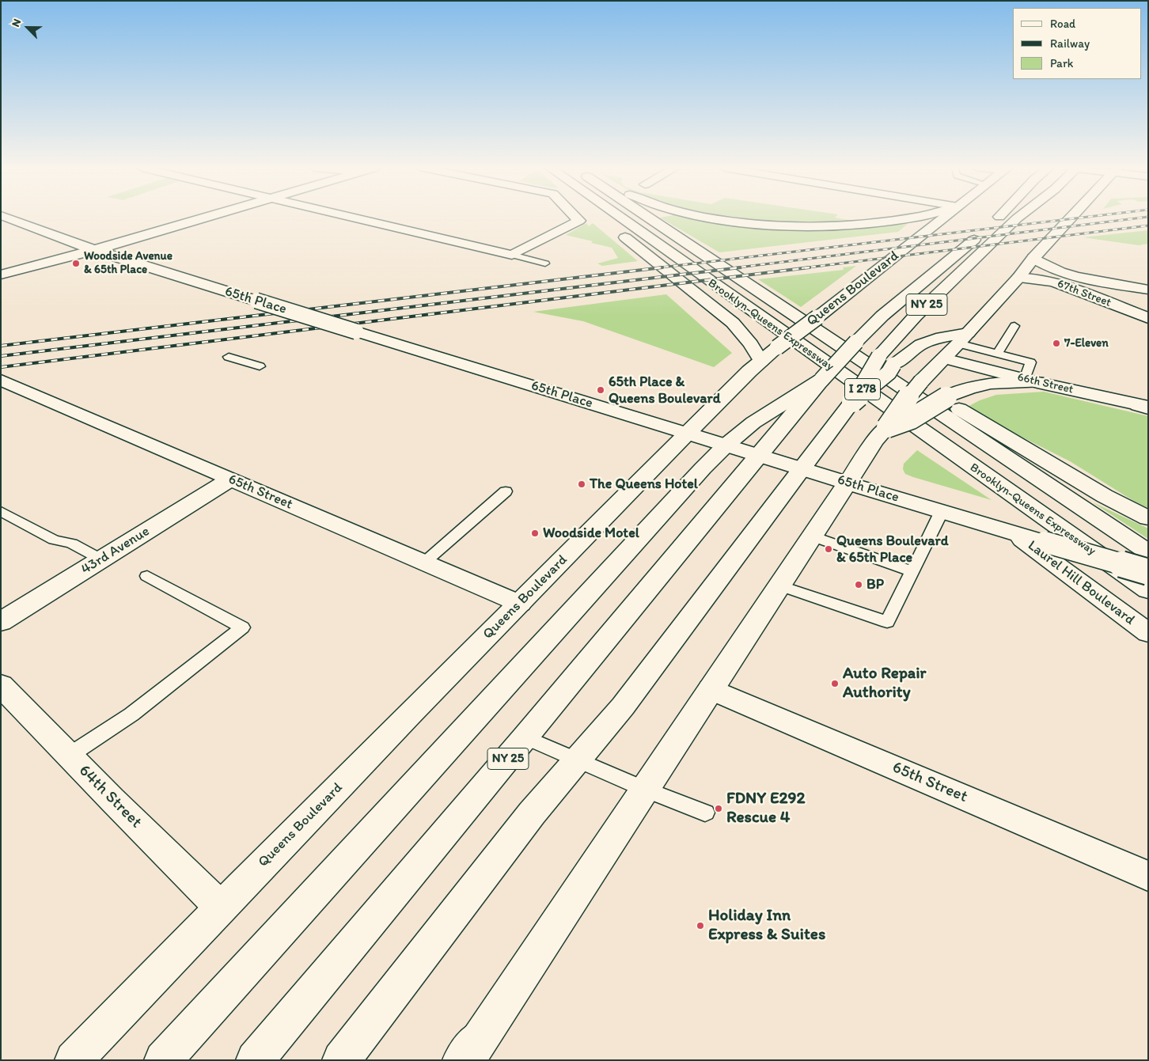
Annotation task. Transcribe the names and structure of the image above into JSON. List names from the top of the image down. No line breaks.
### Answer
{"streets":{"main road":["Queens Boulevard","67th Street","65th Place","NY 25","Brooklyn-Queens Expressway","66th Street","I 278","65th Street","43rd Avenue","Laurel Hill Boulevard","64th Street"]},"crossings":[["Queens Boulevard","65th Place"],["Queens Boulevard","65th Street"],["Queens Boulevard","64th Street"],["65th Place","NY 25"],["65th Place","Laurel Hill Boulevard"],["NY 25","Brooklyn-Queens Expressway"],["65th Street","43rd Avenue"]],"places":["Woodside Avenue & 65th Place","7-Eleven","65th Place & Queens Boulevard","The Queens Hotel","Woodside Motel","Queens Boulevard & 65th Place","BP","Auto Repair Authority","FDNY E292 Rescue 4","Holiday Inn Express & Suites"],"legend":["Road","Railway","Park"],"north":"top left"}
